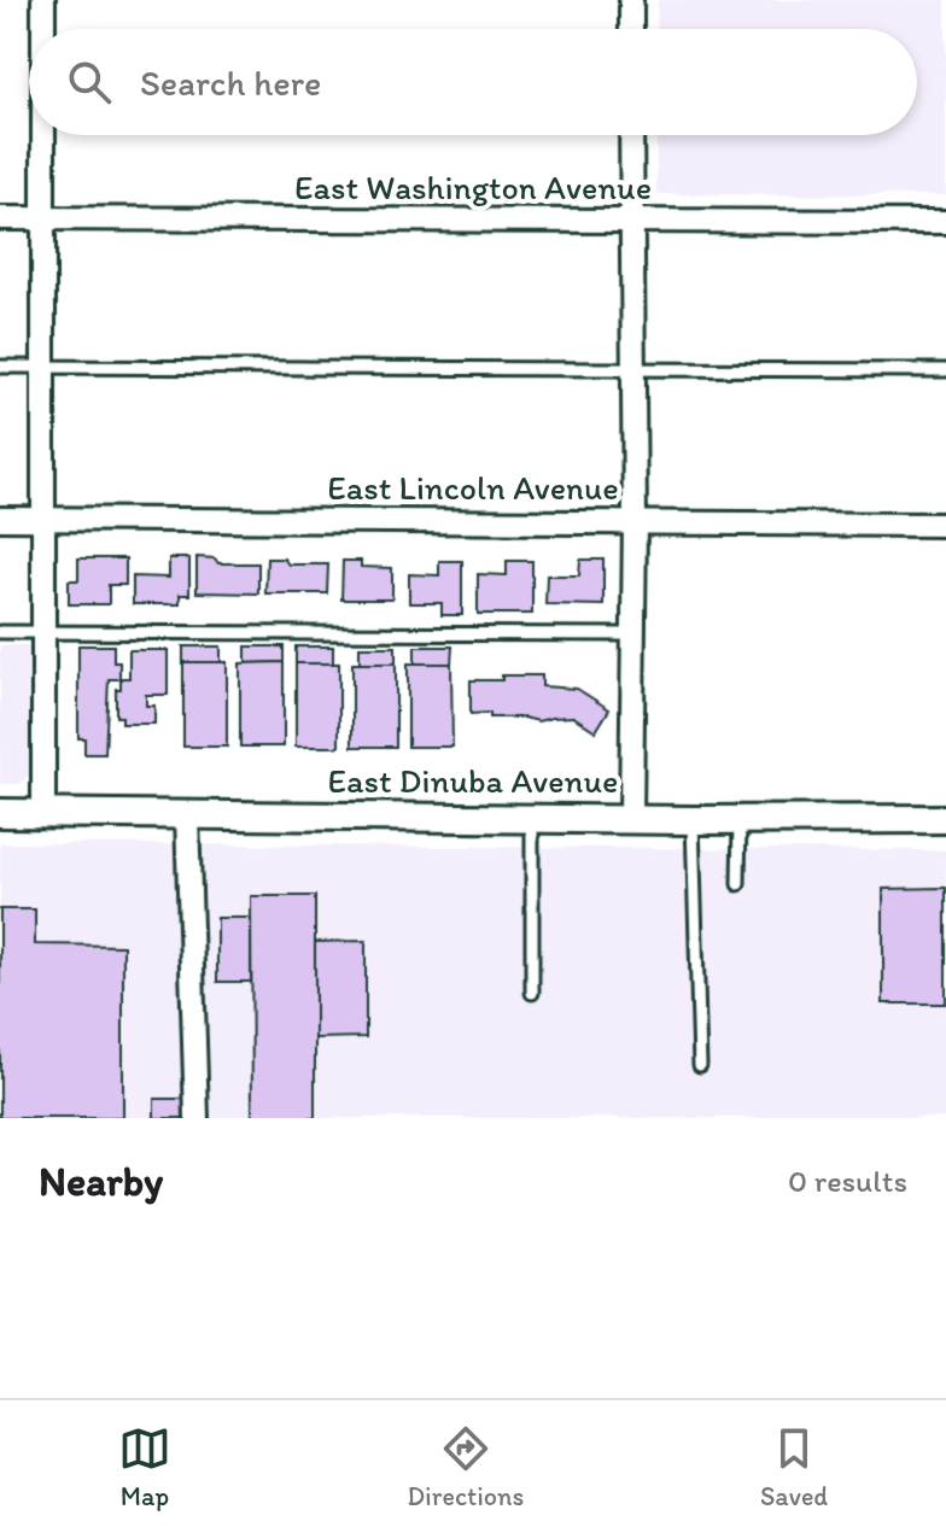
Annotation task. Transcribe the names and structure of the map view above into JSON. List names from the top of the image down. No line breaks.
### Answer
{"streets":{"street":["East Washington Avenue","East Lincoln Avenue","East Dinuba Avenue"]},"page":{"search":"Search here","heading":["Nearby","0 results"],"nav":["Map","Directions","Saved"]}}
